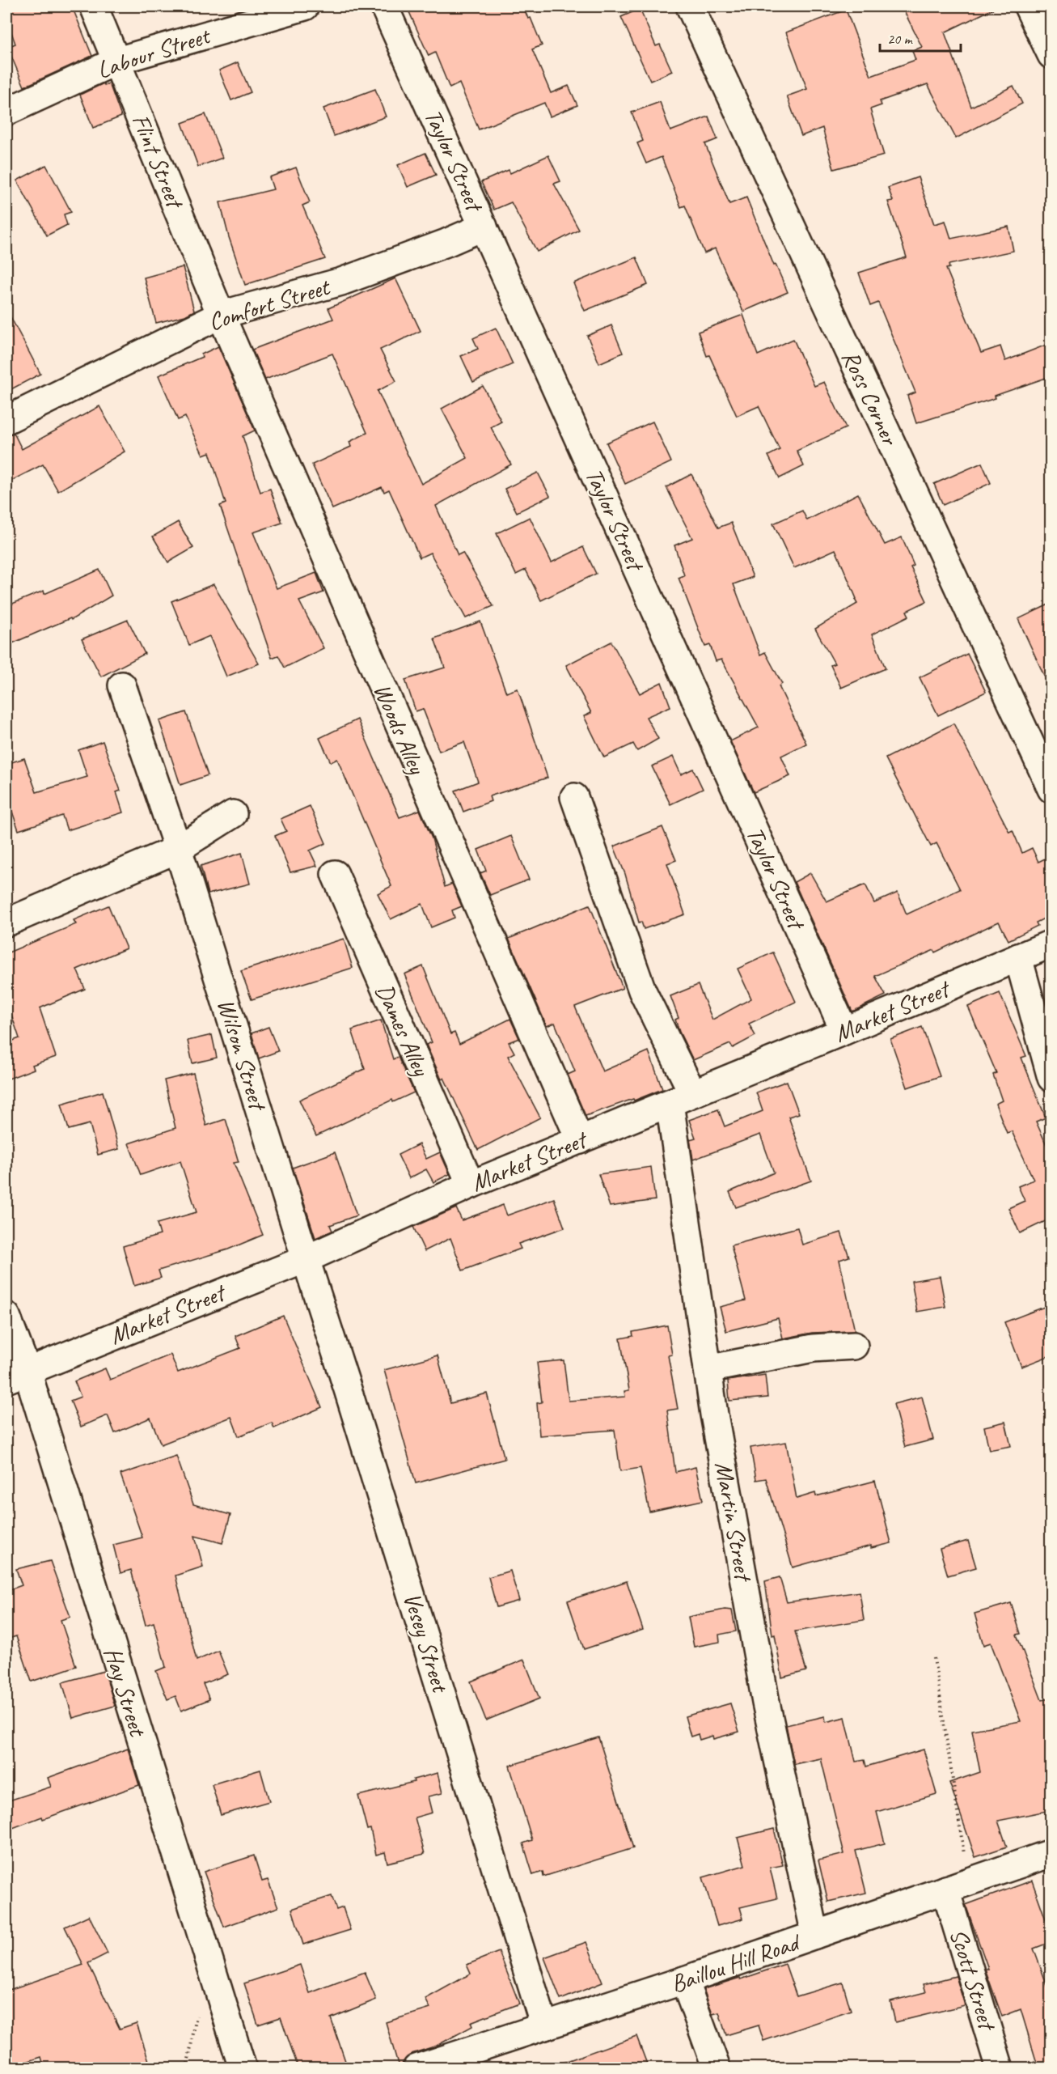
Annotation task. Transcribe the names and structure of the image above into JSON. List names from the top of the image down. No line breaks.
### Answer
{"streets":{"street":["Labour Street","Taylor Street","Flint Street","Comfort Street","Ross Corner","Woods Alley","Market Street","Dames Alley","Wilson Street","Martin Street","Vesey Street","Hay Street","Baillou Hill Road","Scott Street"]},"crossings":[["Labour Street","Flint Street"],["Taylor Street","Comfort Street"],["Taylor Street","Market Street"],["Flint Street","Comfort Street"],["Flint Street","Woods Alley"],["Comfort Street","Woods Alley"],["Woods Alley","Market Street"],["Market Street","Dames Alley"],["Market Street","Wilson Street"],["Market Street","Martin Street"],["Market Street","Vesey Street"],["Market Street","Hay Street"],["Wilson Street","Vesey Street"],["Martin Street","Baillou Hill Road"],["Vesey Street","Baillou Hill Road"],["Baillou Hill Road","Scott Street"]],"scale_bar":"20 m"}
